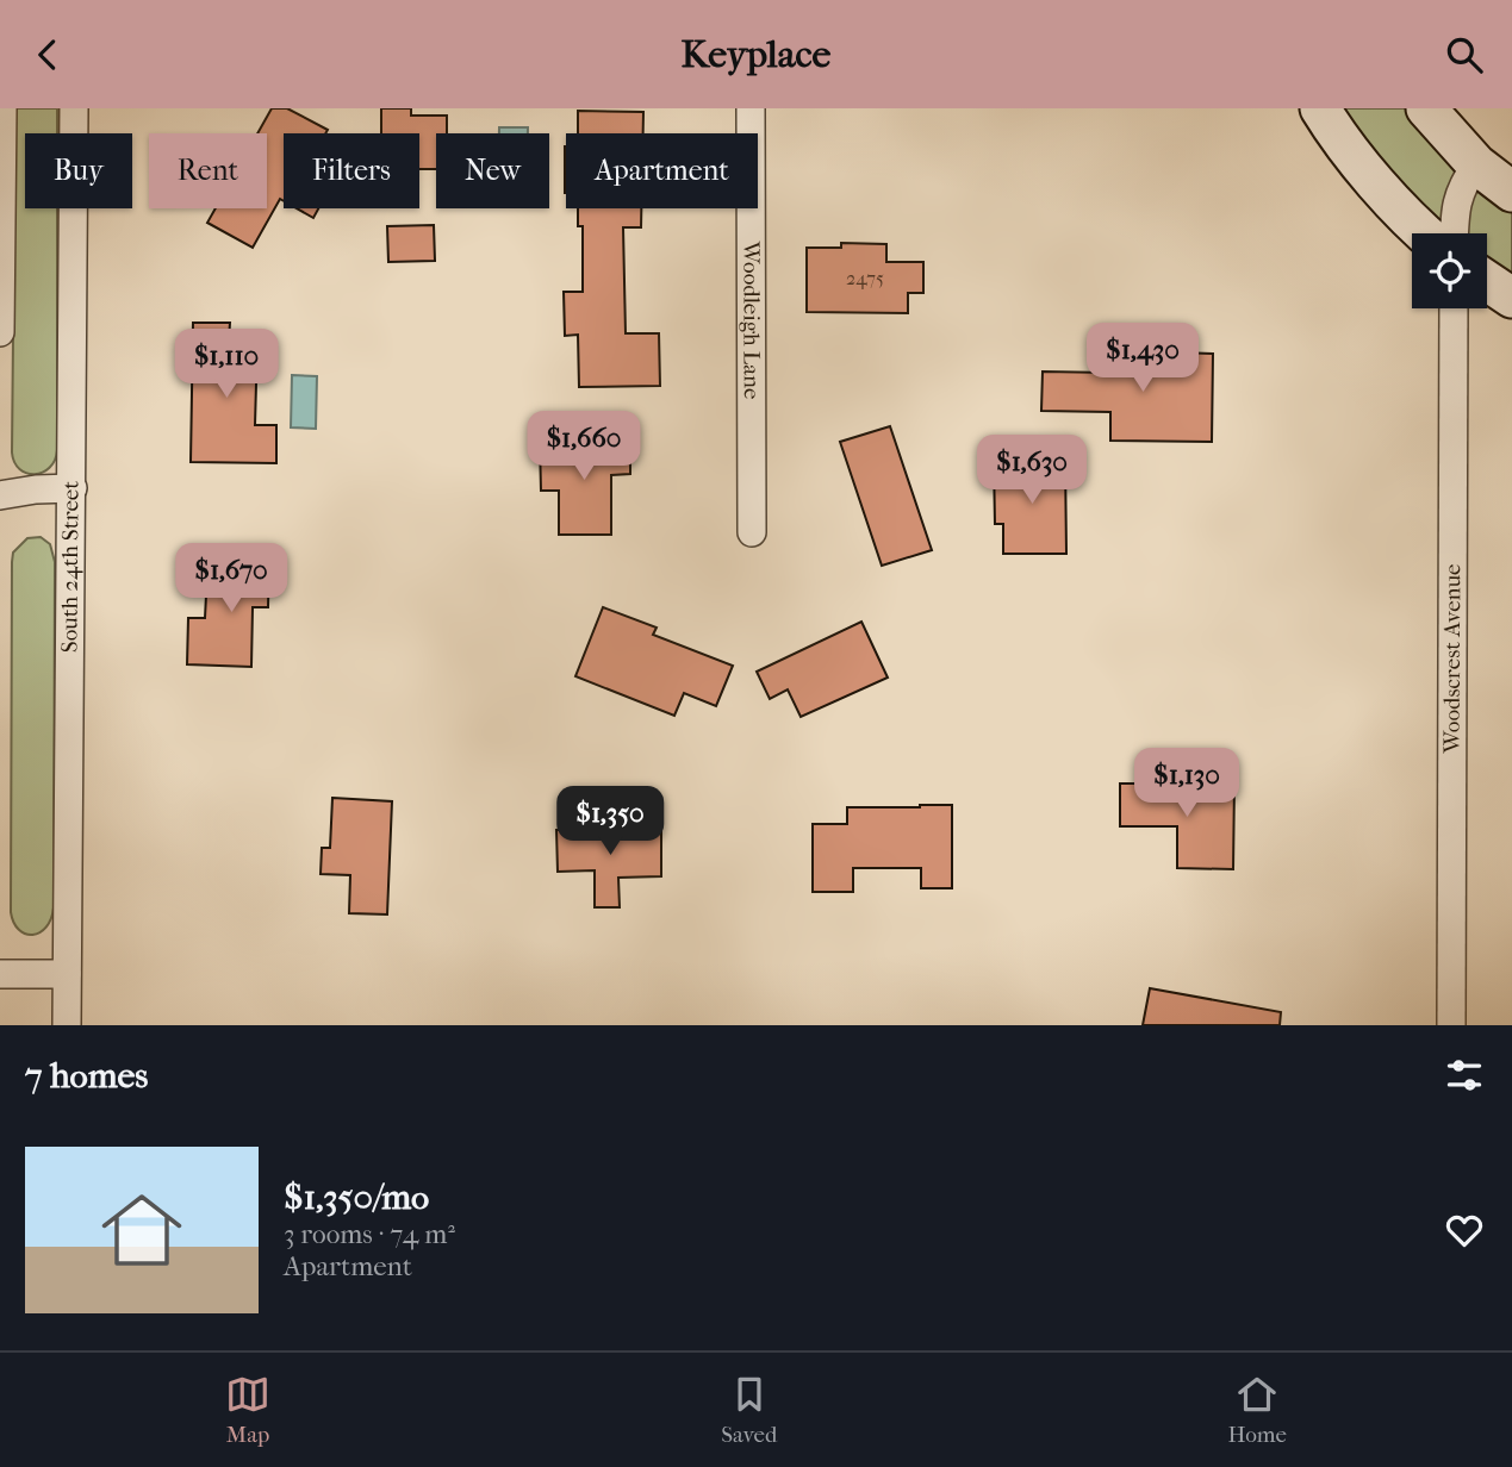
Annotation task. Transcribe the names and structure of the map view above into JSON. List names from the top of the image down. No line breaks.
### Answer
{"streets":{"street":["Woodleigh Lane","South 24th Street","Woodscrest Avenue"]},"house_numbers":["2475"],"page":{"header":"Keyplace","chip":["Buy","Rent","Filters","New","Apartment"],"price":["$1,430","$1,110","$1,660","$1,630","$1,670","$1,130","$1,350"],"heading":"7 homes","list":[{"name":"$1,350/mo","note":"3 rooms · 74 m² · Apartment"}],"tabs":["Map","Saved","Home"]}}
